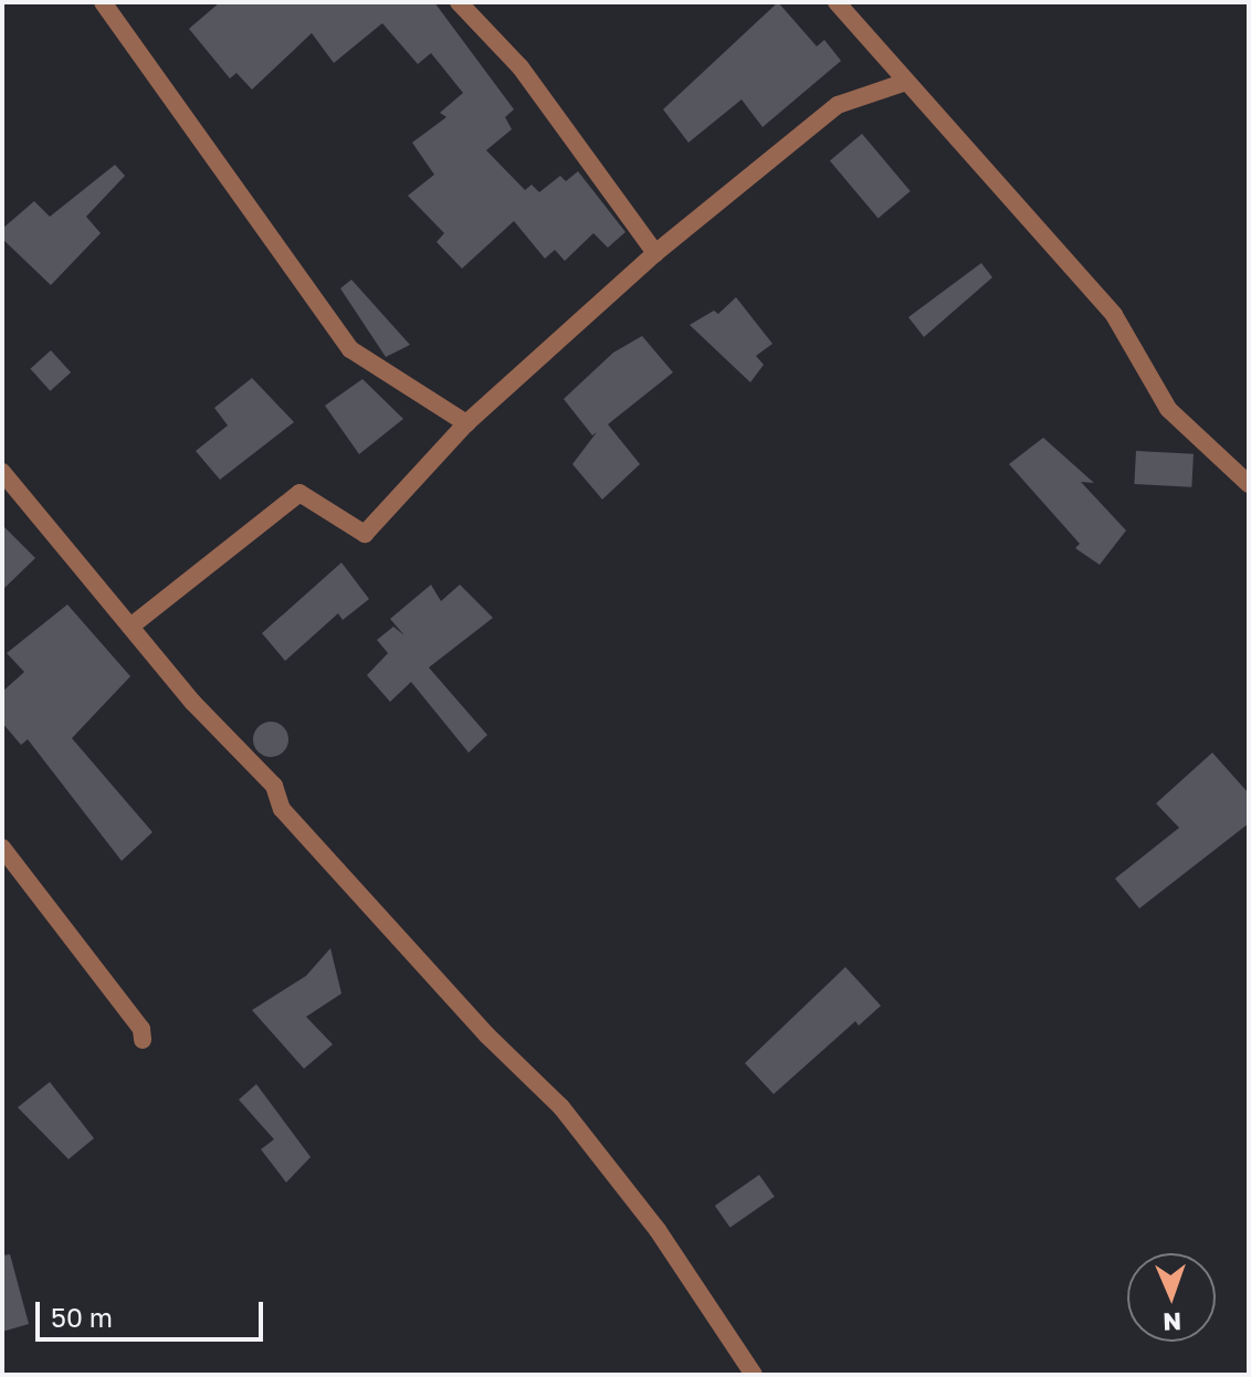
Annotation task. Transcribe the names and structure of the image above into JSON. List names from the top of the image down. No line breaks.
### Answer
{"scale_bar":"50 m","north":"bottom"}
